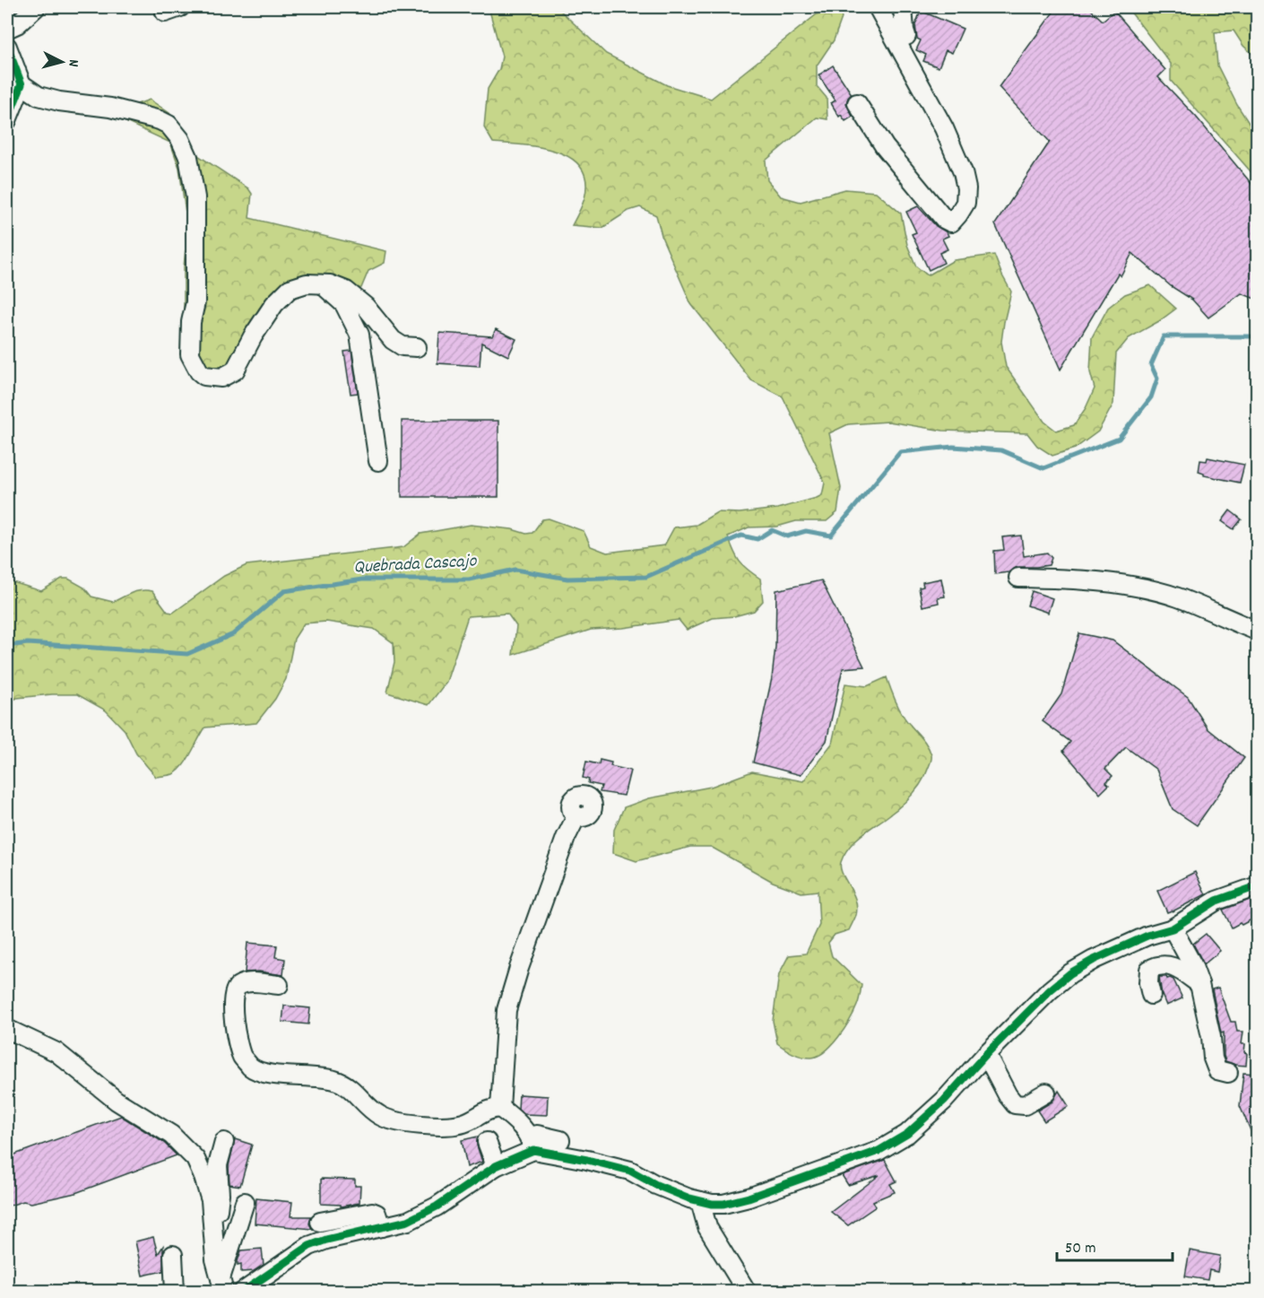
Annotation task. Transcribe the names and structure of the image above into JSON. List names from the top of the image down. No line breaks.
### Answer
{"water":["Quebrada Cascajo"],"scale_bar":"50 m","north":"right"}
